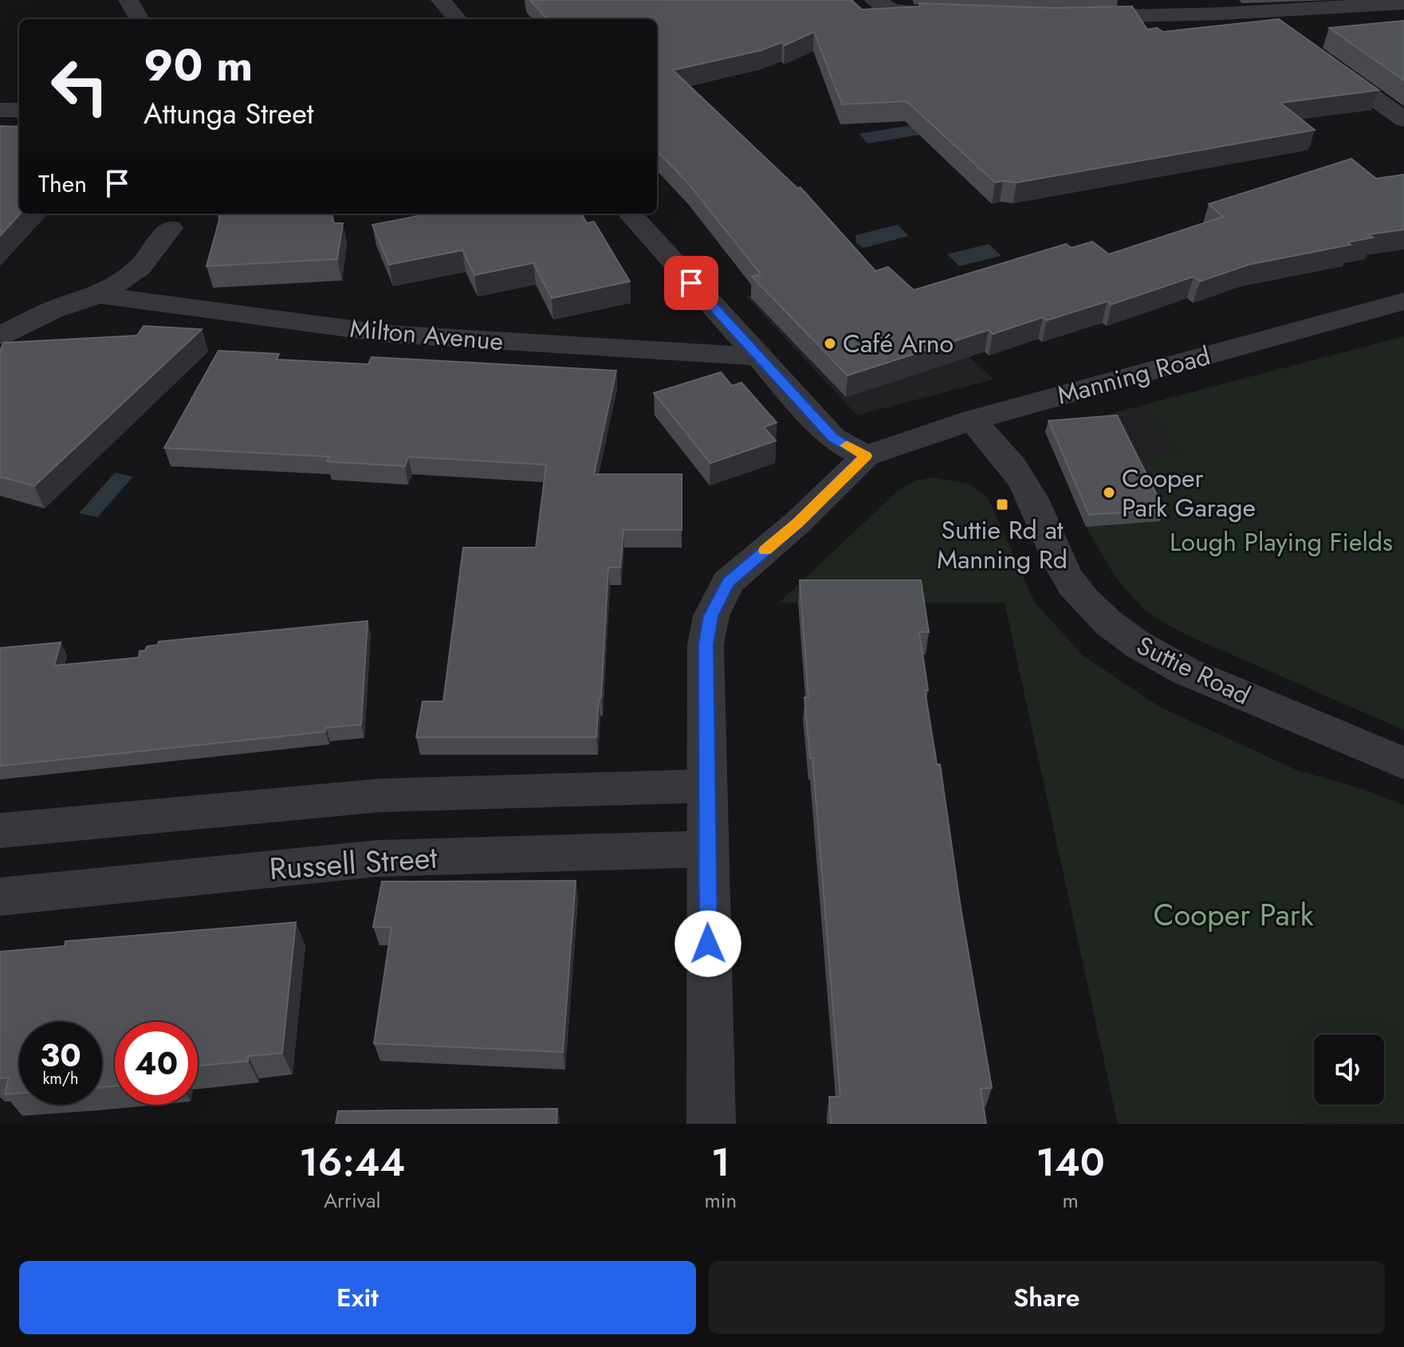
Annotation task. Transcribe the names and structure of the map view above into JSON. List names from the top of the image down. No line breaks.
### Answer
{"streets":{"street":["Milton Avenue","Manning Road","Suttie Road","Russell Street"]},"crossings":[["Manning Road","Suttie Road"]],"parks":["Lough Playing Fields","Cooper Park"],"places":{"other":["Café Arno","Cooper Park Garage"],"transit":["Suttie Rd at Manning Rd"]},"page":{"turn":["90 m","Attunga Street"],"then":"Then","speed":"30 km/h","limit":"40","eta":["16:44","Arrival","1","min","140","m"],"buttons":["Exit","Share"]}}
